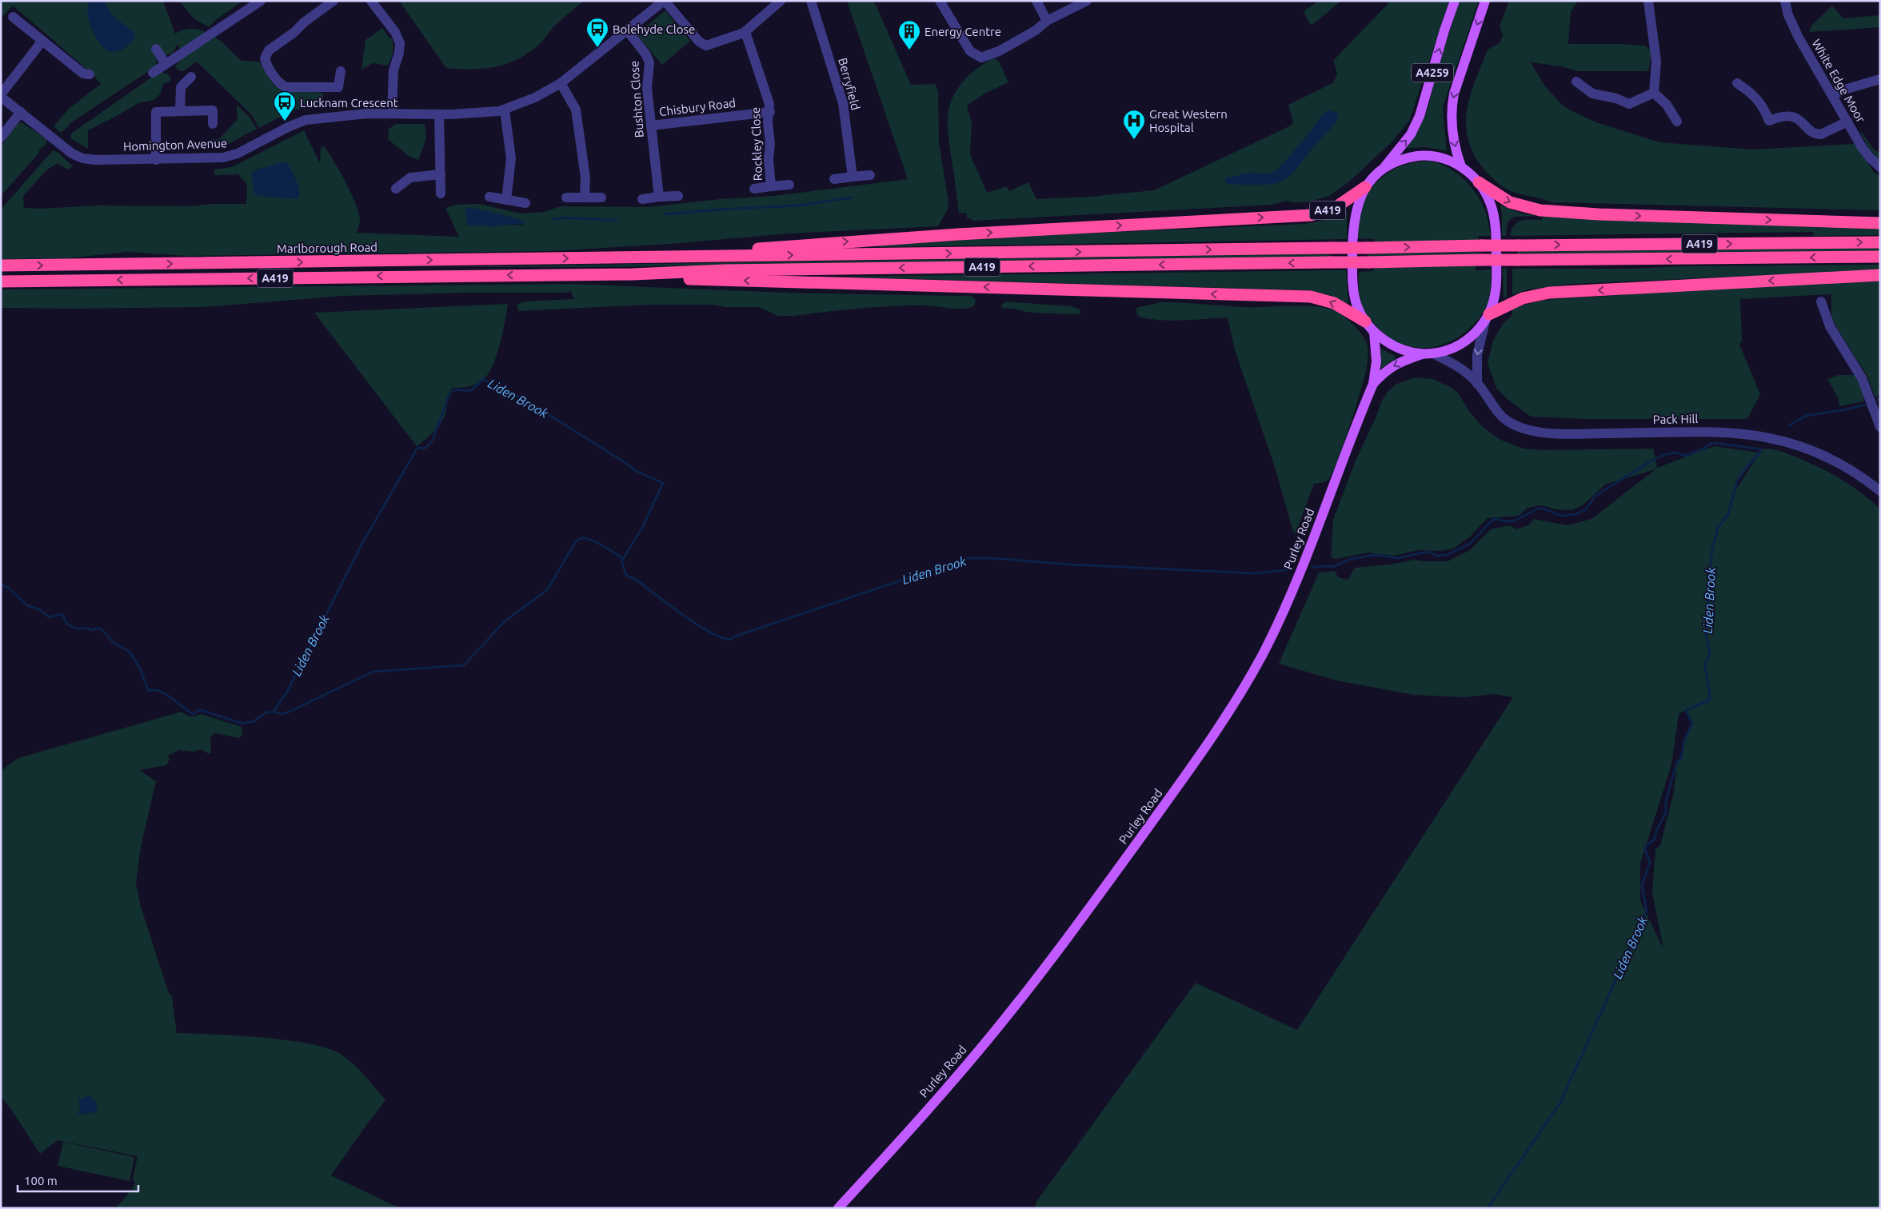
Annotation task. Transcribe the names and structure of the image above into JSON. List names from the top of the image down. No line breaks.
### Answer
{"streets":{"highway":["A419","Marlborough Road"],"main road":["A4259","Purley Road"],"street":["White Edge Moor","Berryfield","Bushton Close","Chisbury Road","Rockley Close","Homington Avenue","Pack Hill"]},"crossings":[["Bushton Close","Chisbury Road"],["Bushton Close","Homington Avenue"],["Chisbury Road","Rockley Close"],["A419","Marlborough Road"],["Pack Hill","Purley Road"]],"water":["Liden Brook"],"places":{"bus stop":["Bolehyde Close","Lucknam Crescent"],"building":["Energy Centre"],"hospital":["Great Western Hospital"]},"scale_bar":"100 m"}
